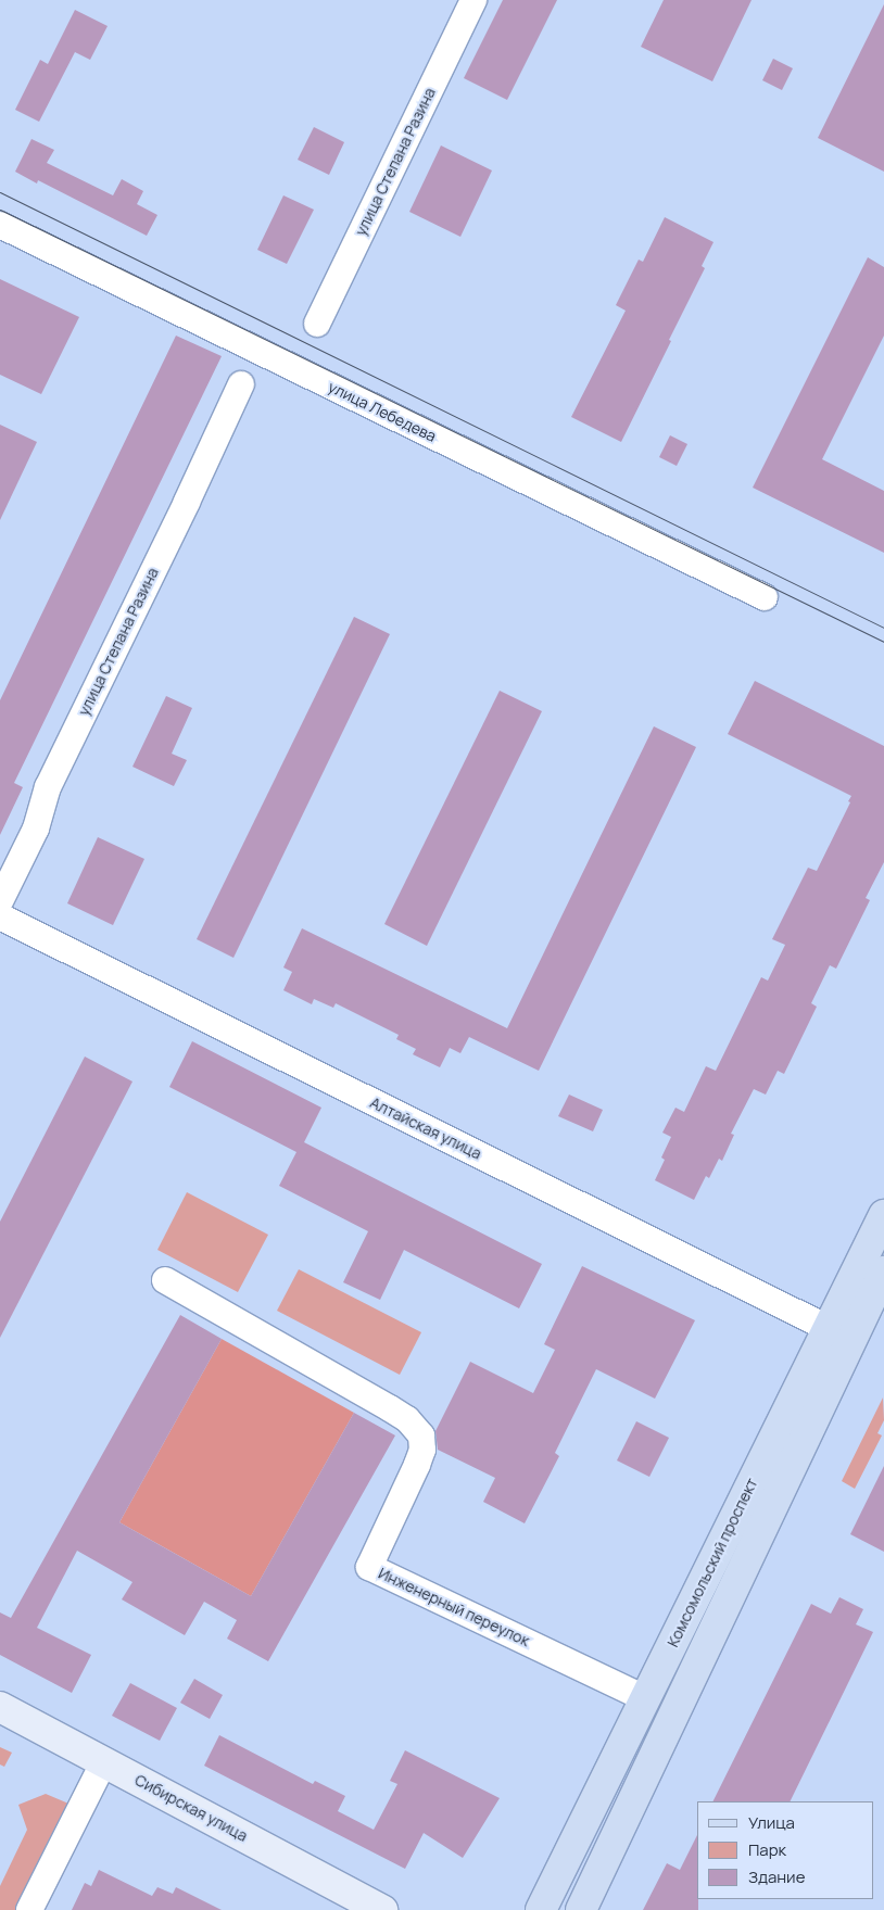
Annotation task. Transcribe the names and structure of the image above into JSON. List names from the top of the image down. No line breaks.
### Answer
{"streets":{"main road":["Комсомольский проспект","Сибирская улица"],"street":["улица Степана Разина","улица Лебедева","Алтайская улица","Инженерный переулок"]},"crossings":[["Алтайская улица","Комсомольский проспект"],["Комсомольский проспект","Инженерный переулок"]],"legend":["Улица","Парк","Здание"]}
